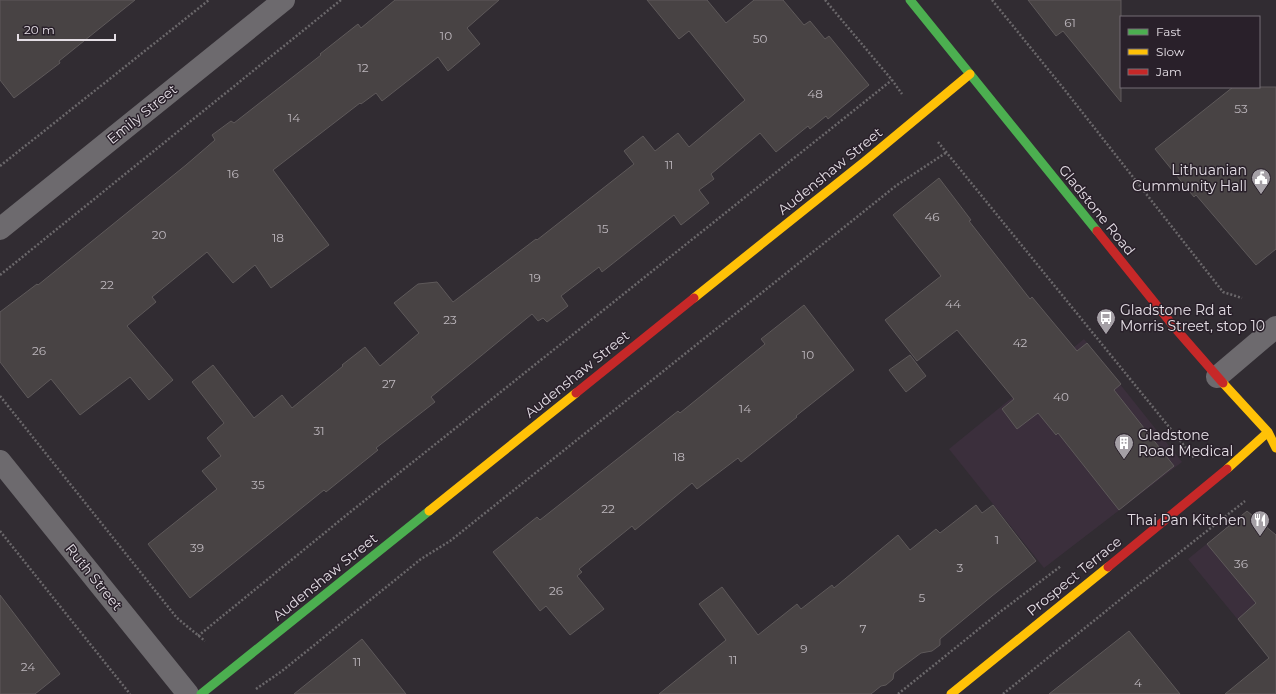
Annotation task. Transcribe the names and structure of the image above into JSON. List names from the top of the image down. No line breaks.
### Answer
{"streets":{"street":["Emily Street","Audenshaw Street","Gladstone Road","Prospect Terrace","Ruth Street"]},"crossings":[["Audenshaw Street","Gladstone Road"],["Gladstone Road","Prospect Terrace"]],"places":{"public building":["Lithuanian Cummunity Hall"],"bus stop":["Gladstone Rd at Morris Street, stop 10"],"building":["Gladstone Road Medical"],"restaurant":["Thai Pan Kitchen"]},"house_numbers":["61","10","50","12","48","53","14","11","16","46","15","20","18","19","22","44","23","42","26","10","27","40","14","31","18","35","22","1","39","36","3","26","5","7","9","11","11","24","4"],"legend":["Fast","Slow","Jam"],"scale_bar":"20 m"}
